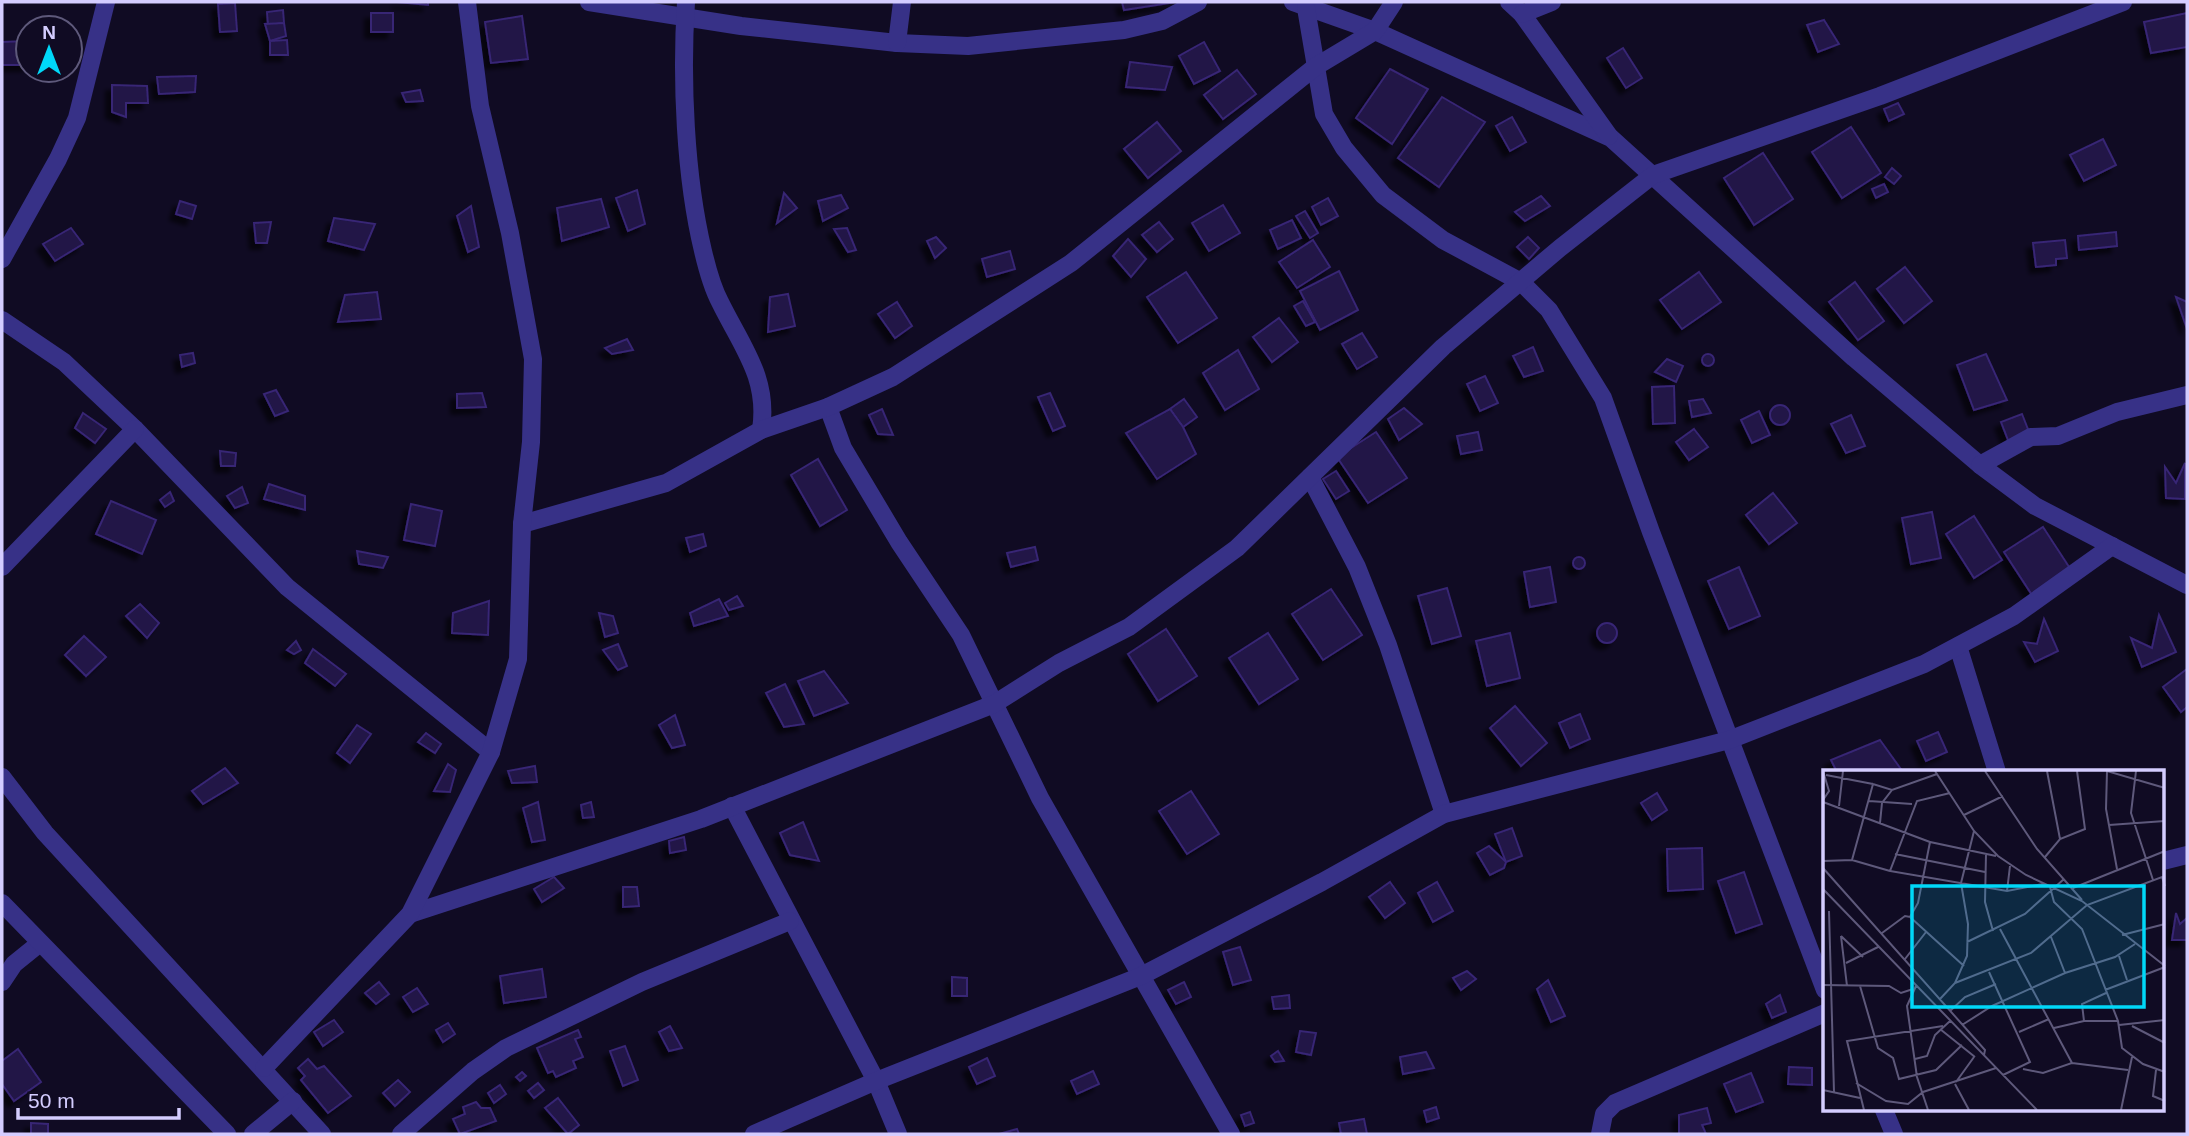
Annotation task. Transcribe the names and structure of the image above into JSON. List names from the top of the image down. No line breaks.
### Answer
{"scale_bar":"50 m","north":"top"}
